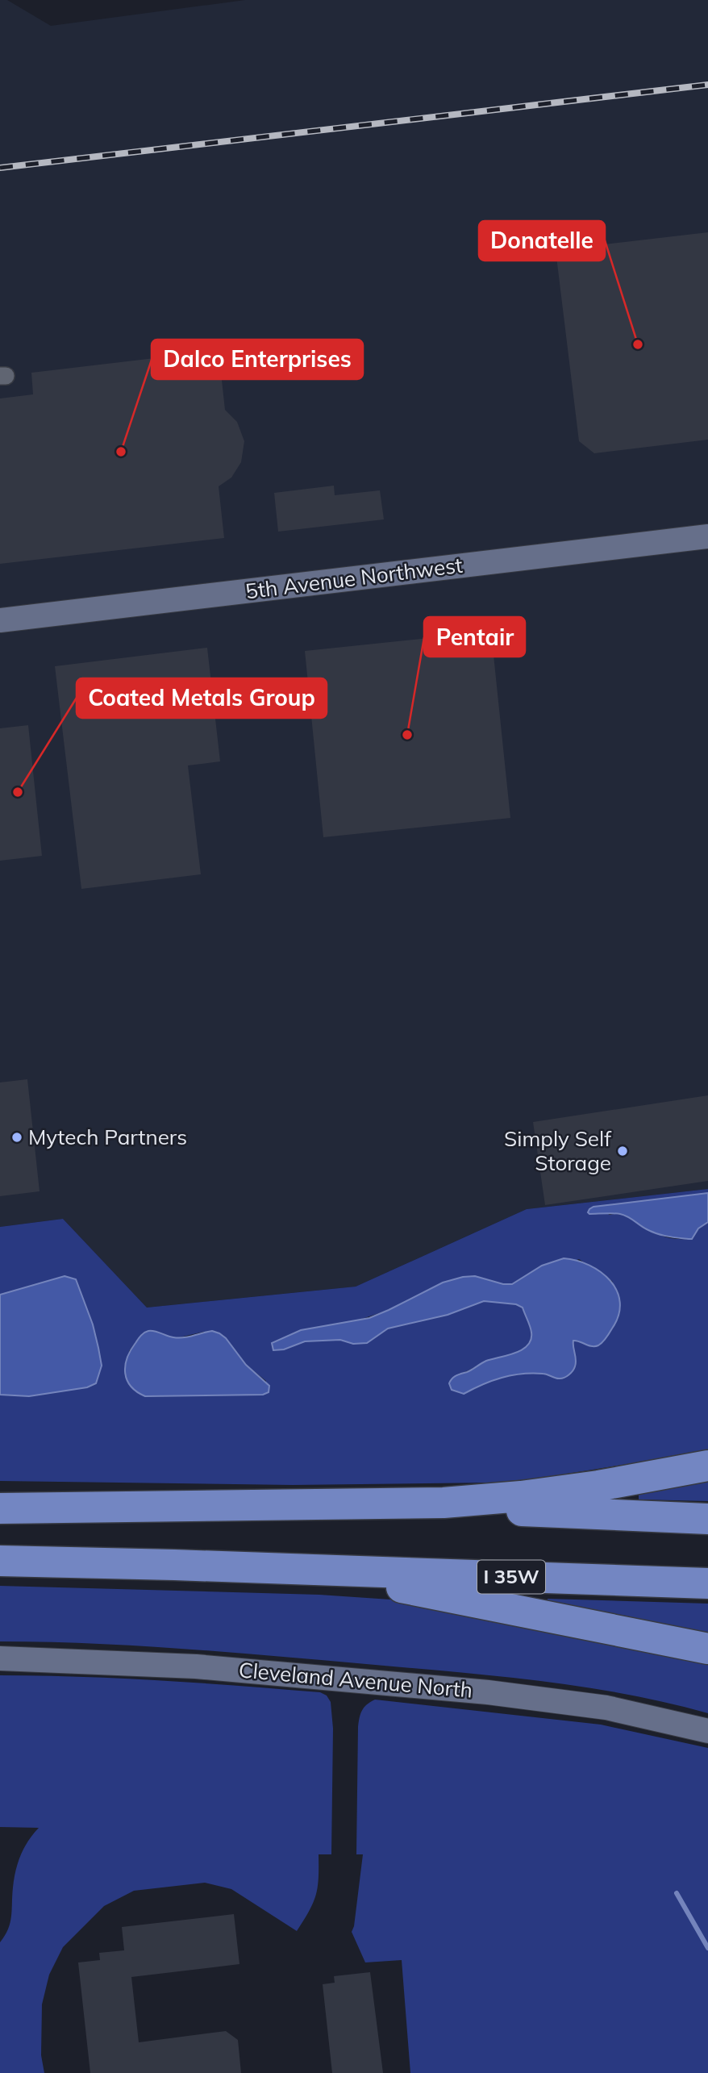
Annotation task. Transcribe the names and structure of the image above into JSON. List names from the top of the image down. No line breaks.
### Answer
{"streets":{"highway":["I 35W"],"street":["5th Avenue Northwest","Cleveland Avenue North"]},"places":["Donatelle","Dalco Enterprises","Pentair","Coated Metals Group","Mytech Partners","Simply Self Storage"]}
